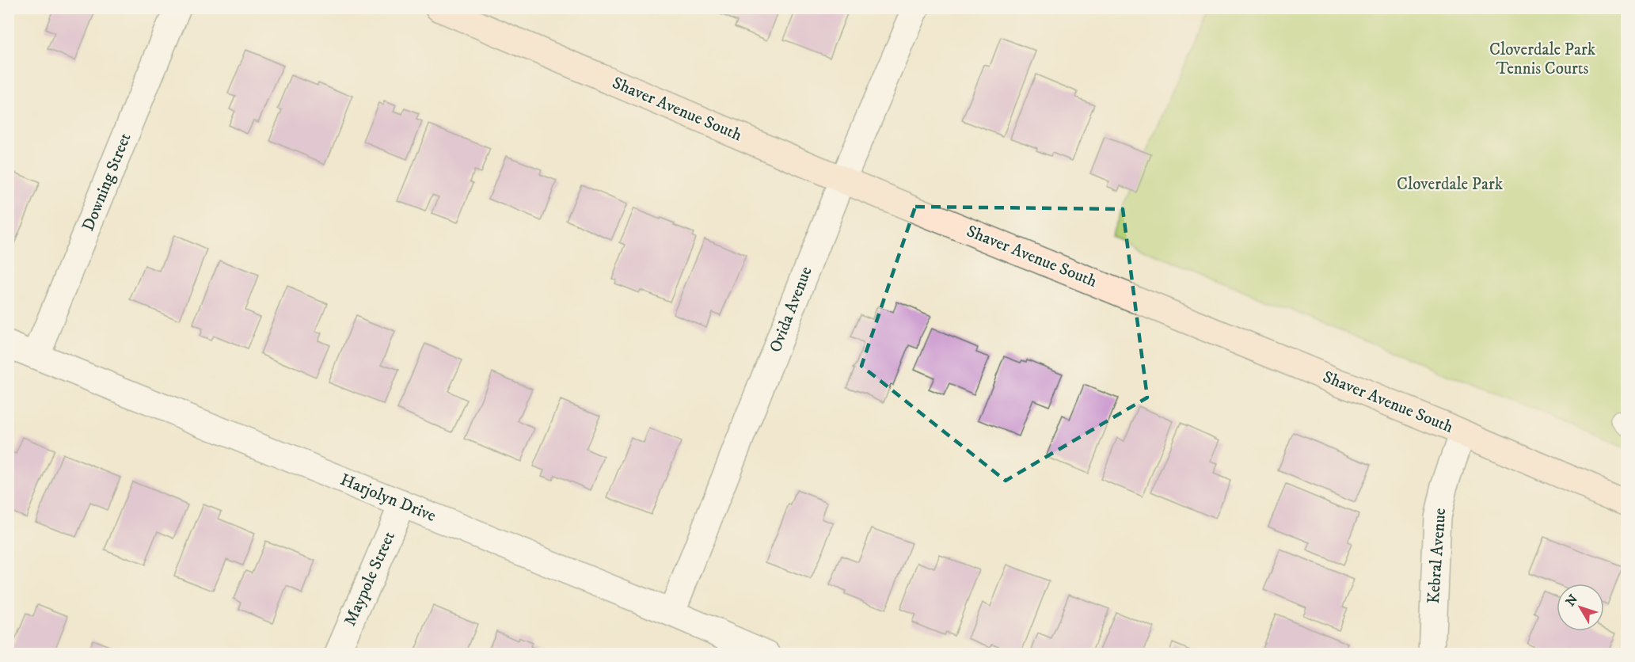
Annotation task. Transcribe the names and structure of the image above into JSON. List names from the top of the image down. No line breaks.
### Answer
{"streets":{"street":["Shaver Avenue South","Downing Street","Ovida Avenue","Harjolyn Drive","Kebral Avenue","Maypole Street"]},"crossings":[["Shaver Avenue South","Ovida Avenue"],["Shaver Avenue South","Kebral Avenue"],["Downing Street","Harjolyn Drive"],["Ovida Avenue","Harjolyn Drive"],["Harjolyn Drive","Maypole Street"]],"parks":["Cloverdale Park Tennis Courts","Cloverdale Park"],"north":"top left"}
